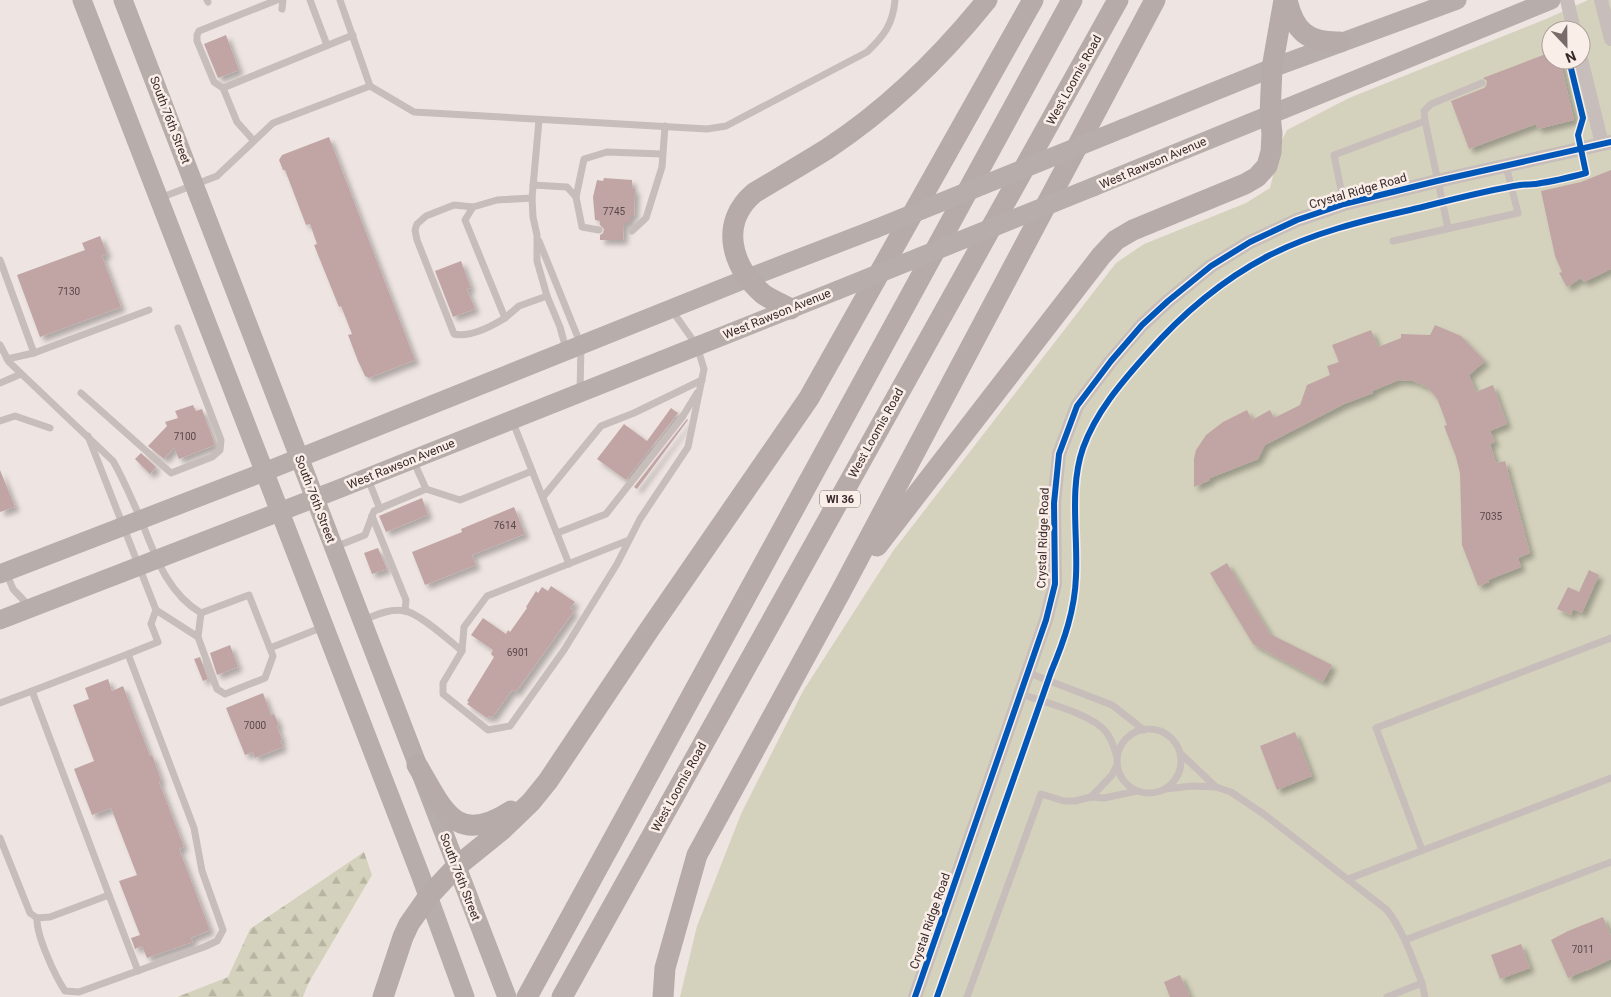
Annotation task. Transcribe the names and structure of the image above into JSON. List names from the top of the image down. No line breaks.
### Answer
{"streets":{"main road":["West Loomis Road","South 76th Street","West Rawson Avenue","WI 36"],"street":["Crystal Ridge Road"]},"crossings":[["South 76th Street","West Rawson Avenue"]],"house_numbers":["7745","7130","7100","7035","7614","6901","7000","7011"],"north":"bottom"}
